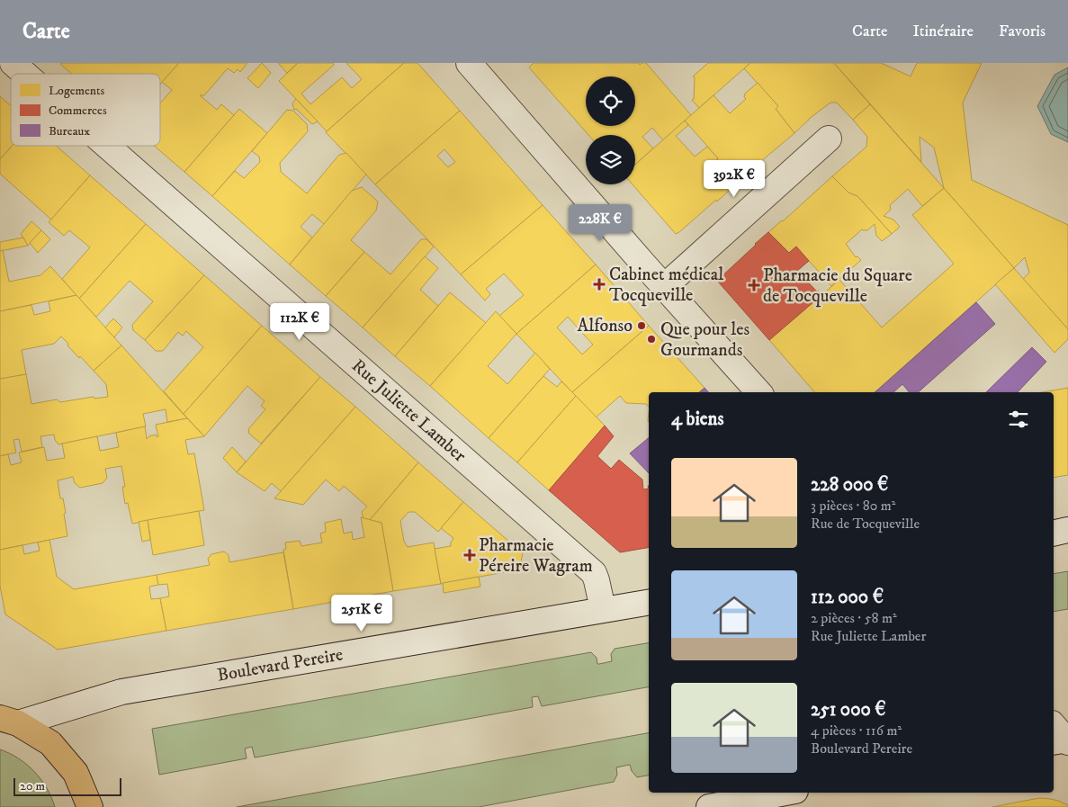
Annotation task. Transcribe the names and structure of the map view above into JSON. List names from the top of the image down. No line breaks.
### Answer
{"streets":{"street":["Rue Juliette Lamber","Boulevard Pereire"]},"crossings":[["Rue Juliette Lamber","Boulevard Pereire"]],"places":{"health":["Cabinet médical Tocqueville","Pharmacie du Square de Tocqueville","Pharmacie Péreire Wagram"],"other":["Alfonso","Que pour les Gourmands"]},"legend":["Logements","Commerces","Bureaux"],"scale_bar":"20 m","page":{"header":"Carte","nav":["Carte","Itinéraire","Favoris"],"price":["392K €","228K €","112K €","251K €"],"heading":"4 biens","list":[{"name":"228 000 €","note":"3 pièces · 80 m² · Rue de Tocqueville"},{"name":"112 000 €","note":"2 pièces · 58 m² · Rue Juliette Lamber"},{"name":"251 000 €","note":"4 pièces · 116 m² · Boulevard Pereire"}],"scale":"20 m"}}
